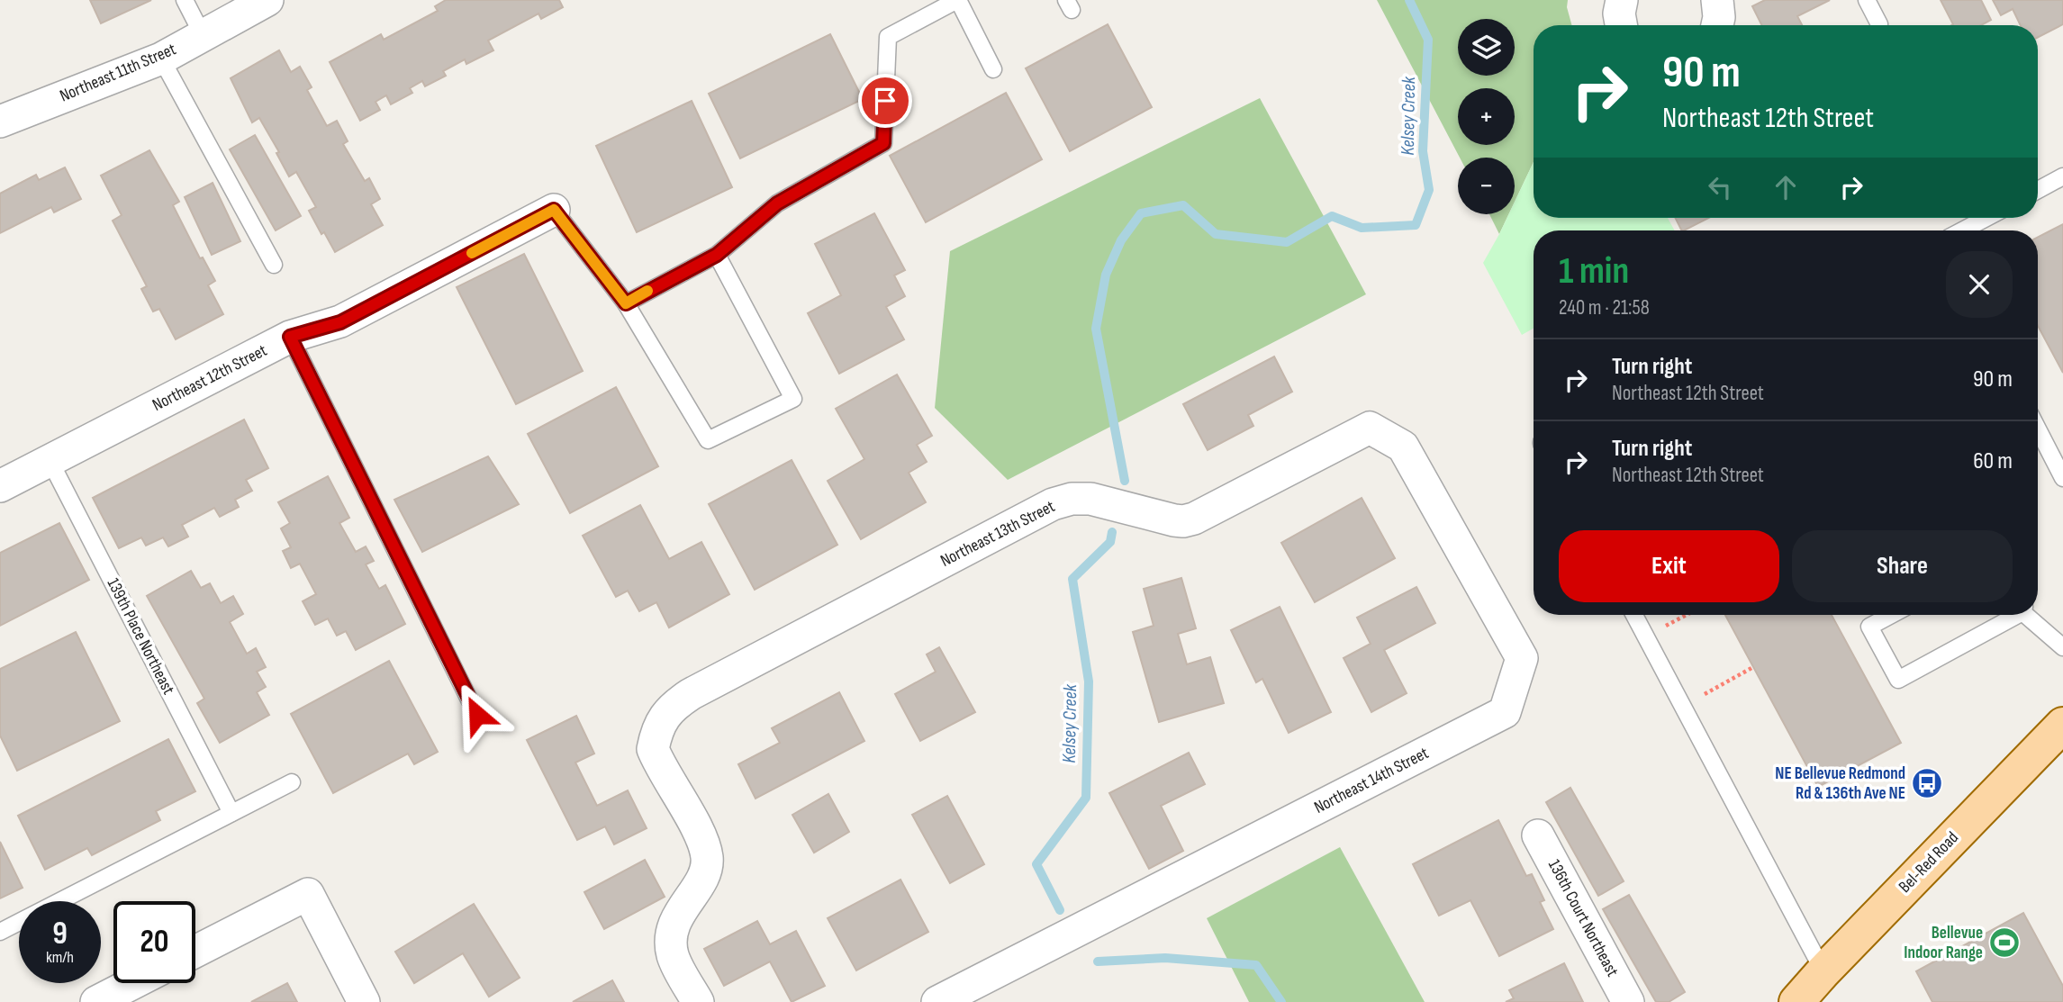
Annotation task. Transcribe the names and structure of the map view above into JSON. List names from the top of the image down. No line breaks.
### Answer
{"streets":{"main road":["Bel-Red Road"],"street":["Northeast 11th Street","Northeast 12th Street","Northeast 13th Street","Northeast 14th Street","136th Court Northeast"],"lane":["139th Place Northeast"]},"crossings":[["Northeast 12th Street","139th Place Northeast"],["Northeast 13th Street","Northeast 14th Street"]],"water":["Kelsey Creek"],"places":{"bus stop":["NE Bellevue Redmond Rd & 136th Ave NE"],"sports":["Bellevue Indoor Range"]},"page":{"map_buttons":["+","−"],"turn":["90 m","Northeast 12th Street"],"heading":["1 min","240 m · 21:58"],"list":[{"name":"Turn right","note":"Northeast 12th Street","value":"90 m"},{"name":"Turn right","note":"Northeast 12th Street","value":"60 m"}],"buttons":["Exit","Share"],"speed":"9 km/h","limit":"20"}}
